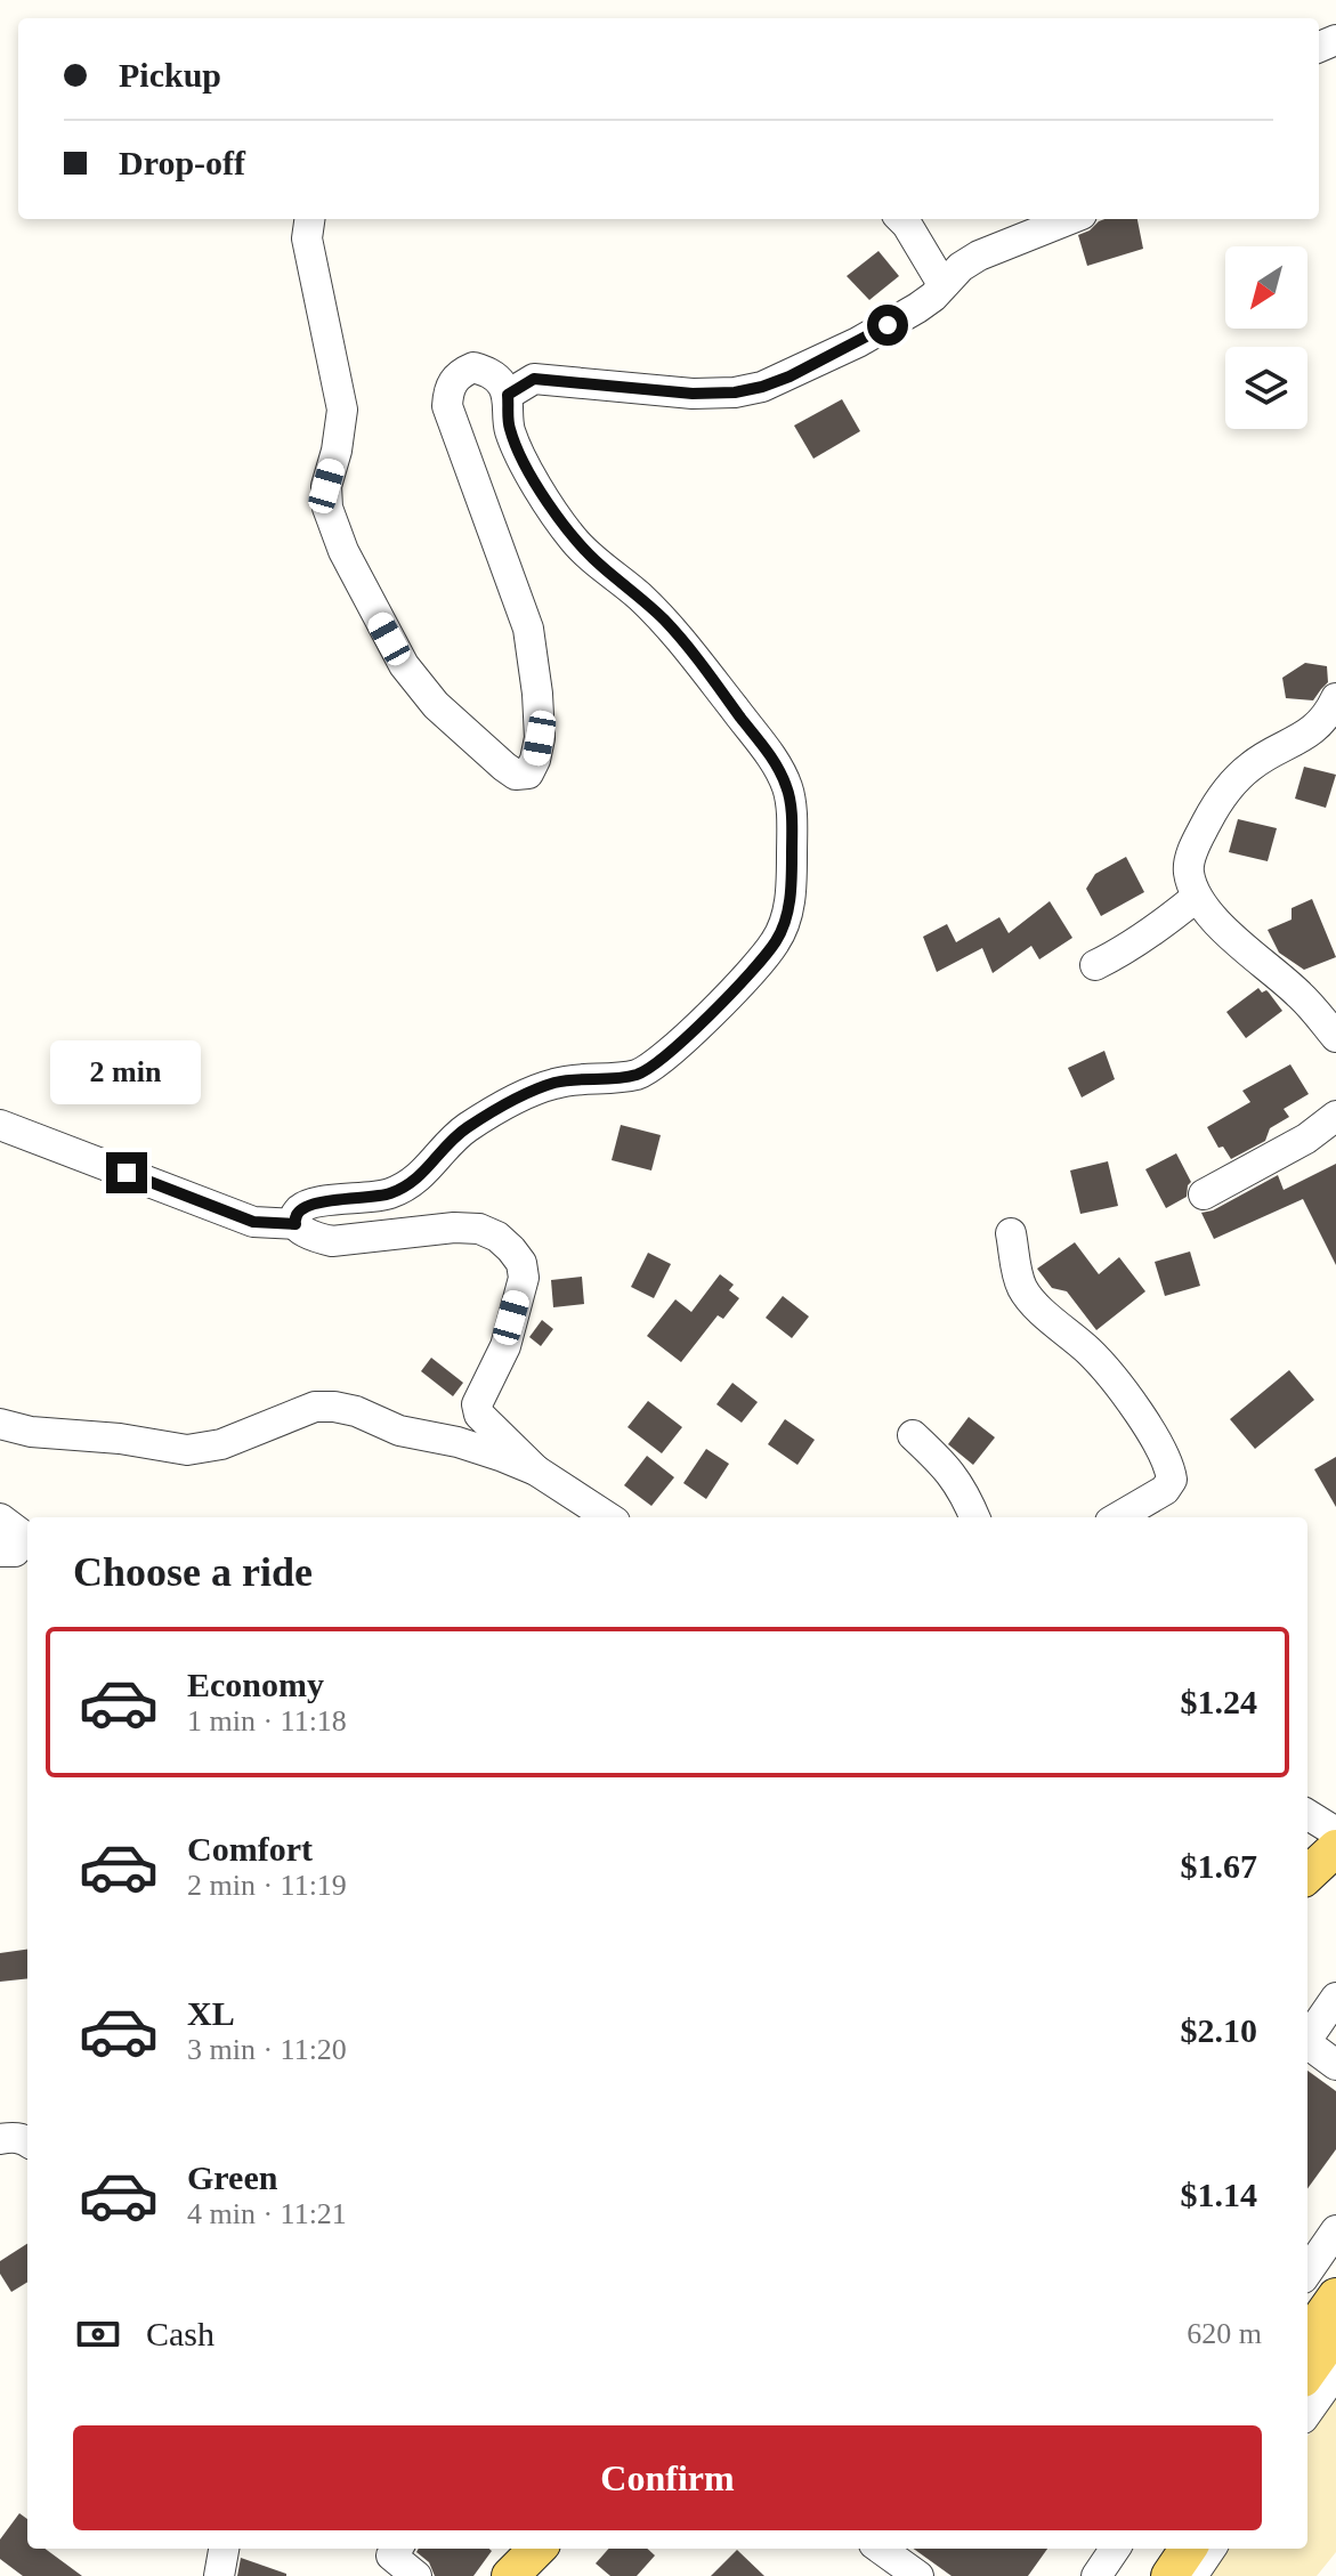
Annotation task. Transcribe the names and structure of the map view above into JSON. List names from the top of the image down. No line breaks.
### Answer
{"north":"bottom left","page":{"banner":["Pickup","Drop-off"],"bubble":"2 min","heading":"Choose a ride","list":[{"name":"Economy","note":"1 min · 11:18","value":"$1.24"},{"name":"Comfort","note":"2 min · 11:19","value":"$1.67"},{"name":"XL","note":"3 min · 11:20","value":"$2.10"},{"name":"Green","note":"4 min · 11:21","value":"$1.14"}],"pay":["Cash","620 m"],"buttons":"Confirm"}}
